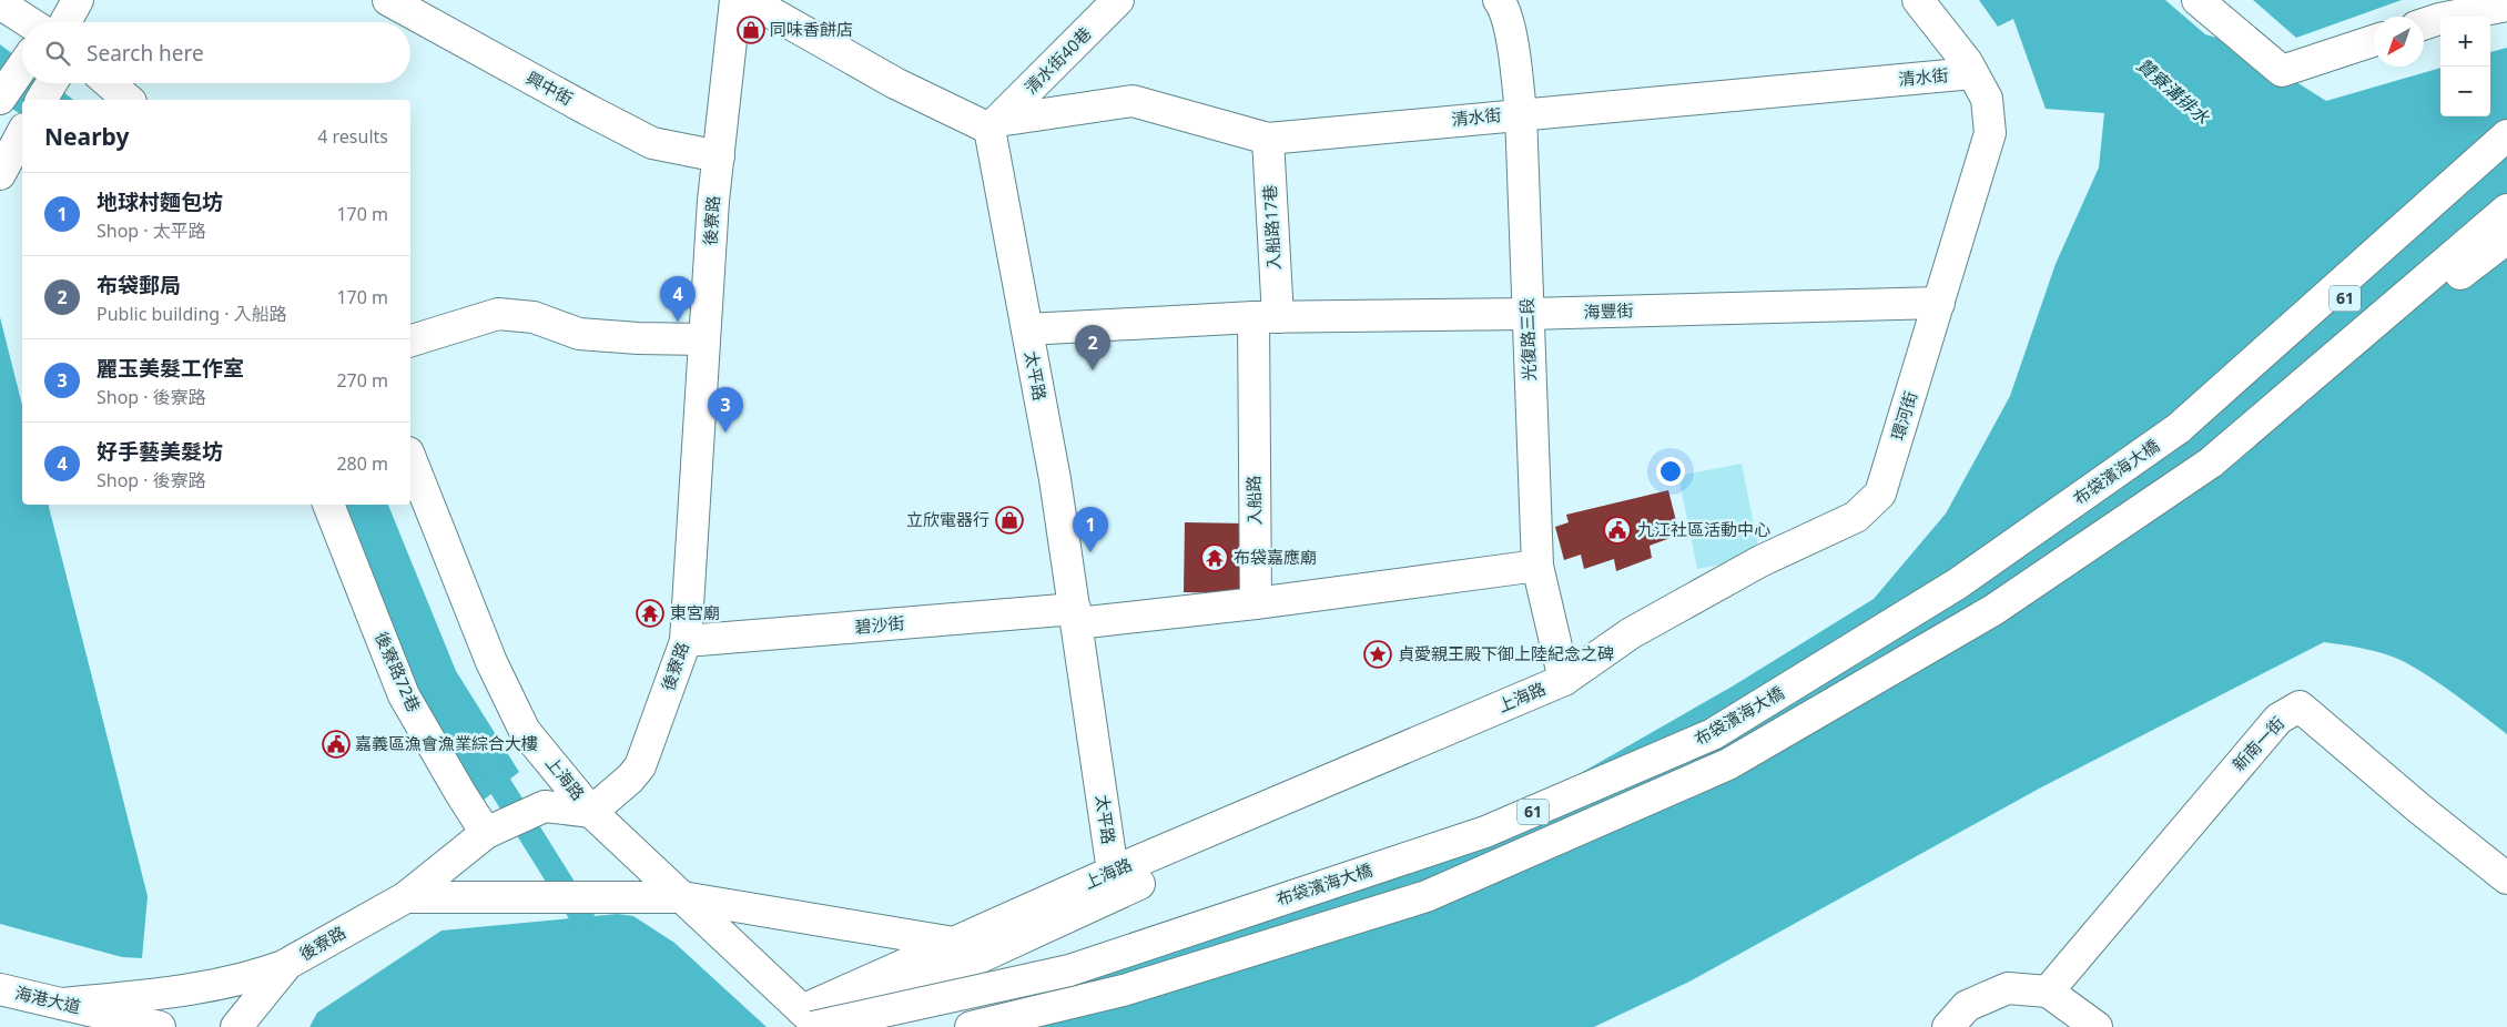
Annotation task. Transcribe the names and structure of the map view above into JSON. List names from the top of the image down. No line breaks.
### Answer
{"streets":{"main road":["清水街40巷","清水街","興中街","後寮路","入船路17巷","61","海豐街","光復路三段","太平路","環河街","布袋濱海大橋","入船路","碧沙街","後寮路72巷","上海路","新南一街","海港大道"]},"crossings":[["清水街40巷","清水街"],["清水街40巷","太平路"],["清水街","入船路17巷"],["清水街","光復路三段"],["清水街","太平路"],["清水街","環河街"],["興中街","後寮路"],["後寮路","碧沙街"],["後寮路","後寮路72巷"],["後寮路","上海路"],["入船路17巷","海豐街"],["入船路17巷","入船路"],["海豐街","光復路三段"],["海豐街","環河街"],["海豐街","入船路"],["光復路三段","環河街"],["光復路三段","上海路"],["太平路","碧沙街"],["太平路","上海路"],["環河街","上海路"],["布袋濱海大橋","上海路"]],"water":["贊寮溝排水"],"places":{"shop":["同味香餅店","立欣電器行"],"public building":["九江社區活動中心","嘉義區漁會漁業綜合大樓"],"temple":["布袋嘉應廟","東宮廟"],"place":["貞愛親王殿下御上陸紀念之碑"]},"north":"bottom left","page":{"map_buttons":["+","−"],"search":"Search here","heading":["Nearby","4 results"],"list":[{"mark":"1","name":"地球村麵包坊","note":"Shop · 太平路","value":"170 m"},{"mark":"2","name":"布袋郵局","note":"Public building · 入船路","value":"170 m"},{"mark":"3","name":"麗玉美髮工作室","note":"Shop · 後寮路","value":"270 m"},{"mark":"4","name":"好手藝美髮坊","note":"Shop · 後寮路","value":"280 m"}],"pins":["4","2","3","1"]}}
